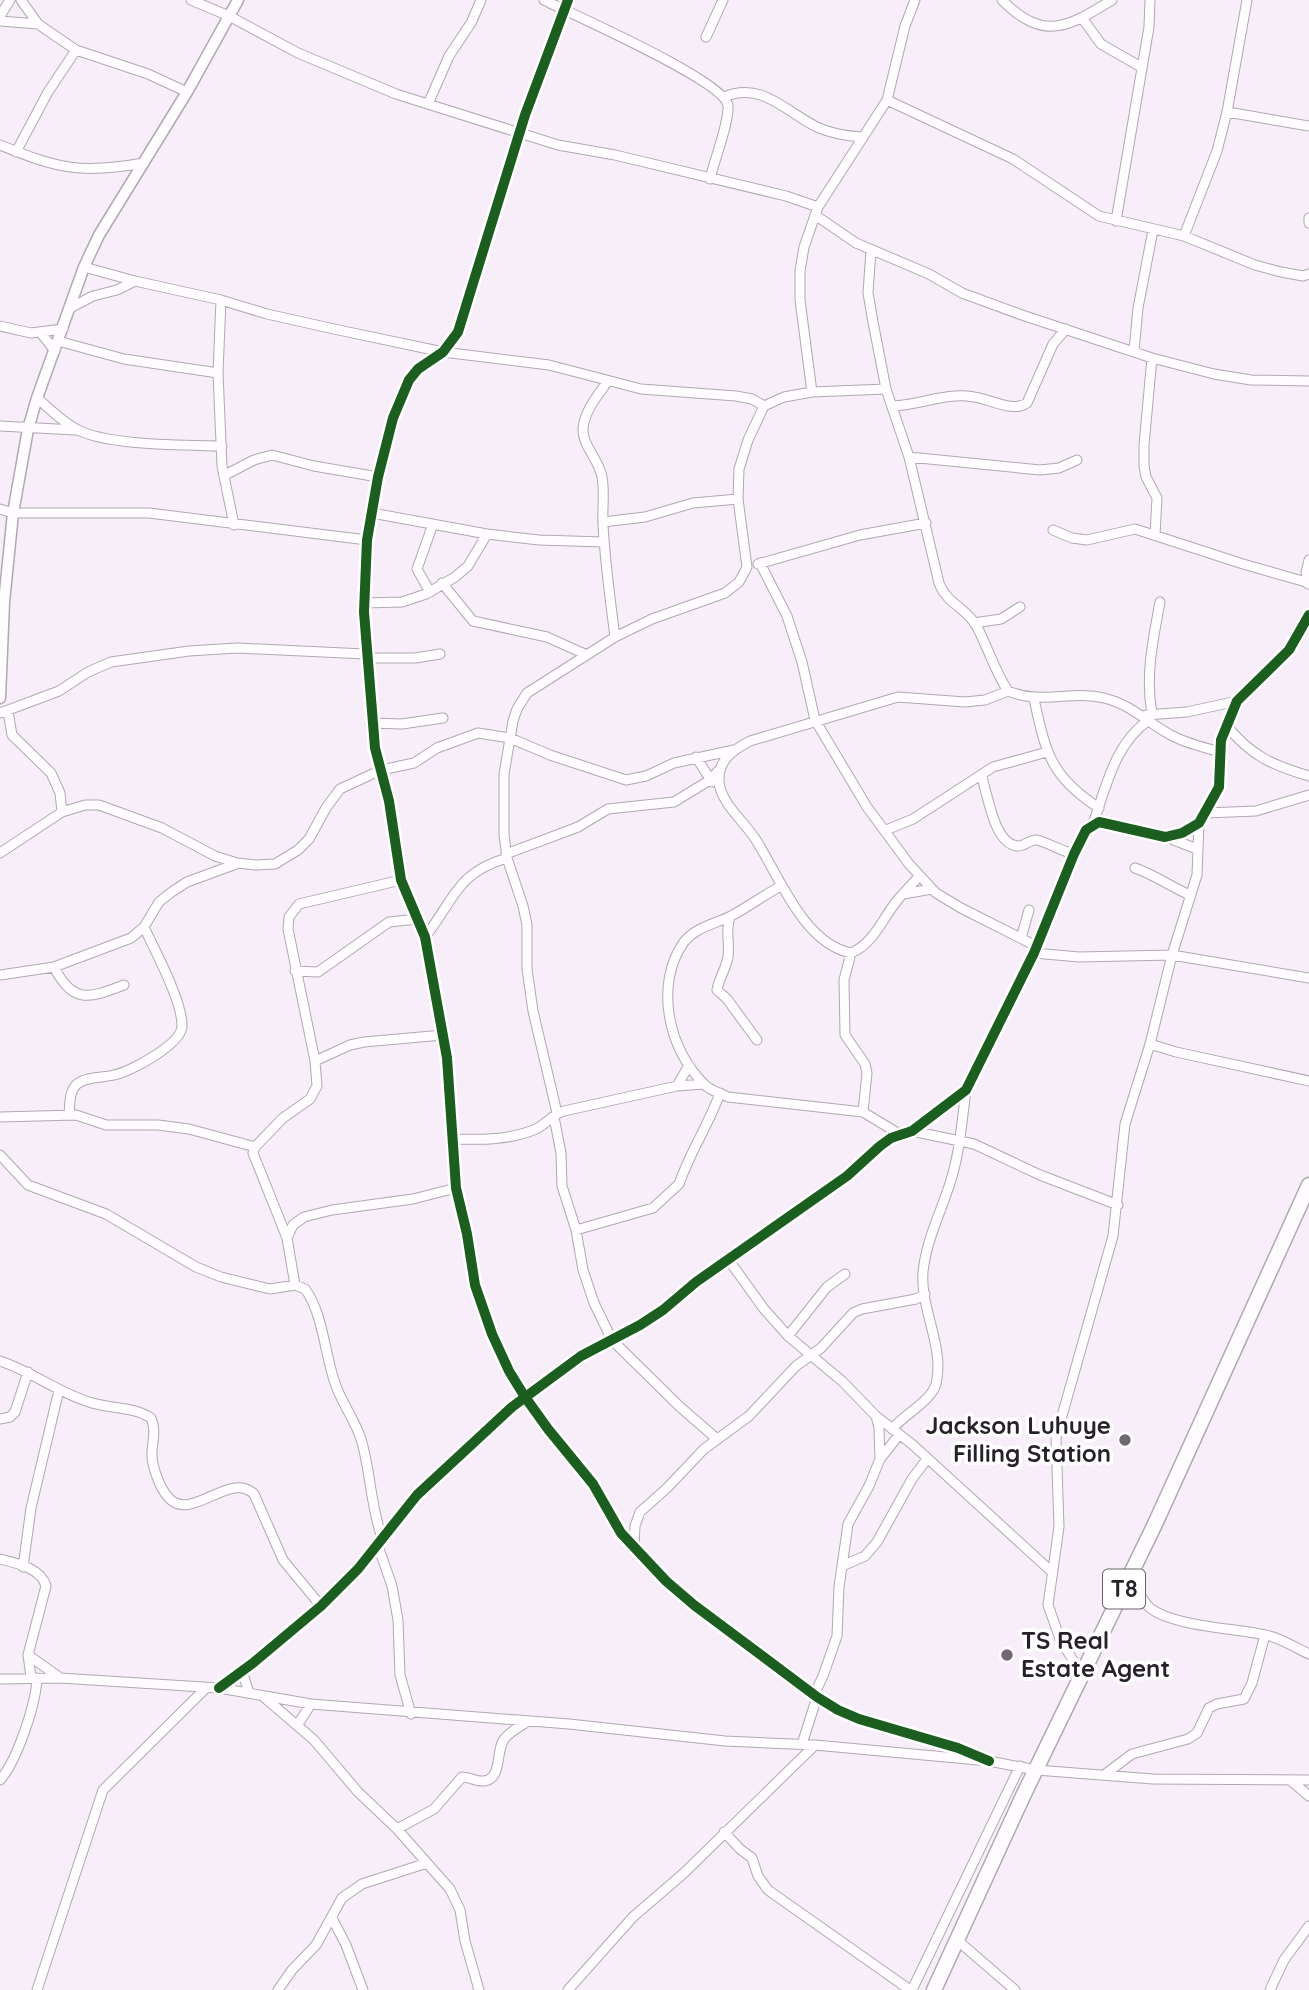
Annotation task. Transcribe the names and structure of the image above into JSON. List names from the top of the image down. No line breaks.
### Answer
{"streets":{"main road":["T8"]},"places":["Jackson Luhuye Filling Station","TS Real Estate Agent"]}
